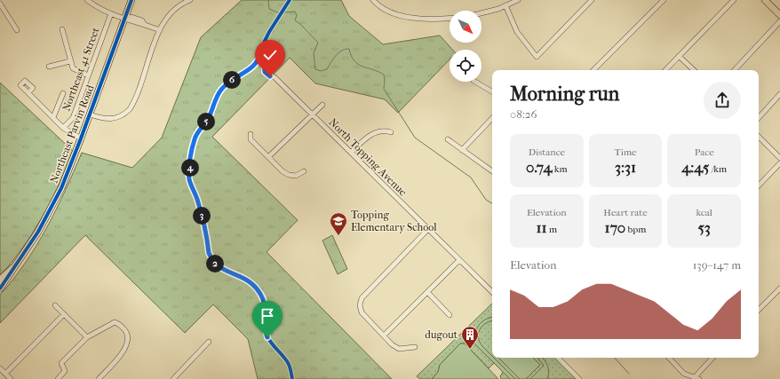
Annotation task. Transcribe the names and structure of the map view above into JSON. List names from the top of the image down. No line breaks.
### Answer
{"streets":{"main road":["Northeast Parvin Road"],"street":["Northeast 41 Street","North Topping Avenue"]},"places":{"school or university":["Topping Elementary School"],"building":["dugout"]},"north":"bottom right","page":{"heading":["Morning run","08:26"],"pins":["6","5","4","3","2"],"stats":[["Distance","0.74 km"],["Time","3:31"],["Pace","4:45 /km"],["Elevation","11 m"],["Heart rate","170 bpm"],["kcal","53"]],"chart":["Elevation","139–147 m"]}}
